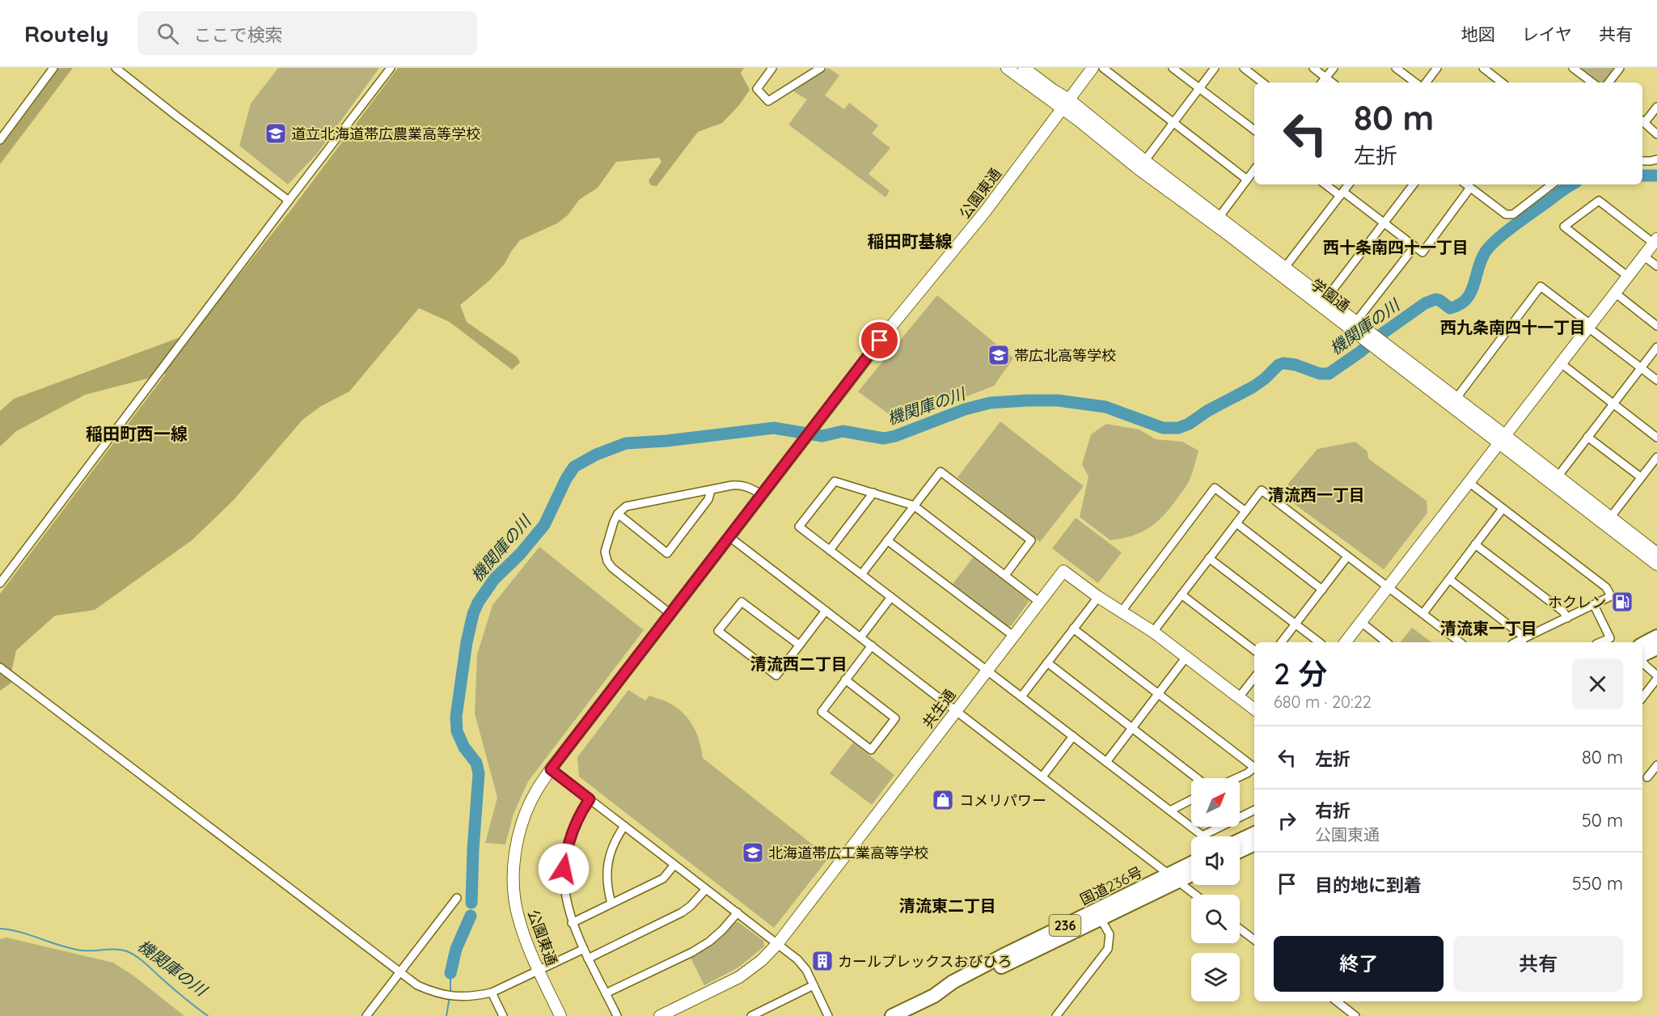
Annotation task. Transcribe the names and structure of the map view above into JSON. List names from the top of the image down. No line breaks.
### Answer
{"streets":{"highway":["国道236号","236"],"street":["公園東通","学園通","共生通"]},"crossings":[["公園東通","学園通"]],"districts":["稲田町基線","西十条南四十一丁目","西九条南四十一丁目","稲田町西一線","清流西一丁目","清流東一丁目","清流西二丁目","清流東二丁目"],"water":["機関庫の川"],"places":{"school or university":["道立北海道帯広農業高等学校","帯広北高等学校","北海道帯広工業高等学校"],"fuel station":["ホクレン"],"shop":["コメリパワー"],"building":["カールプレックスおびひろ"]},"north":"top right","page":{"header":"Routely","search":"ここで検索","nav":["地図","レイヤ","共有"],"turn":["80 m","左折"],"heading":["2 分","680 m · 20:22"],"list":[{"name":"左折","value":"80 m"},{"name":"右折","note":"公園東通","value":"50 m"},{"name":"目的地に到着","value":"550 m"}],"buttons":["終了","共有"]}}
